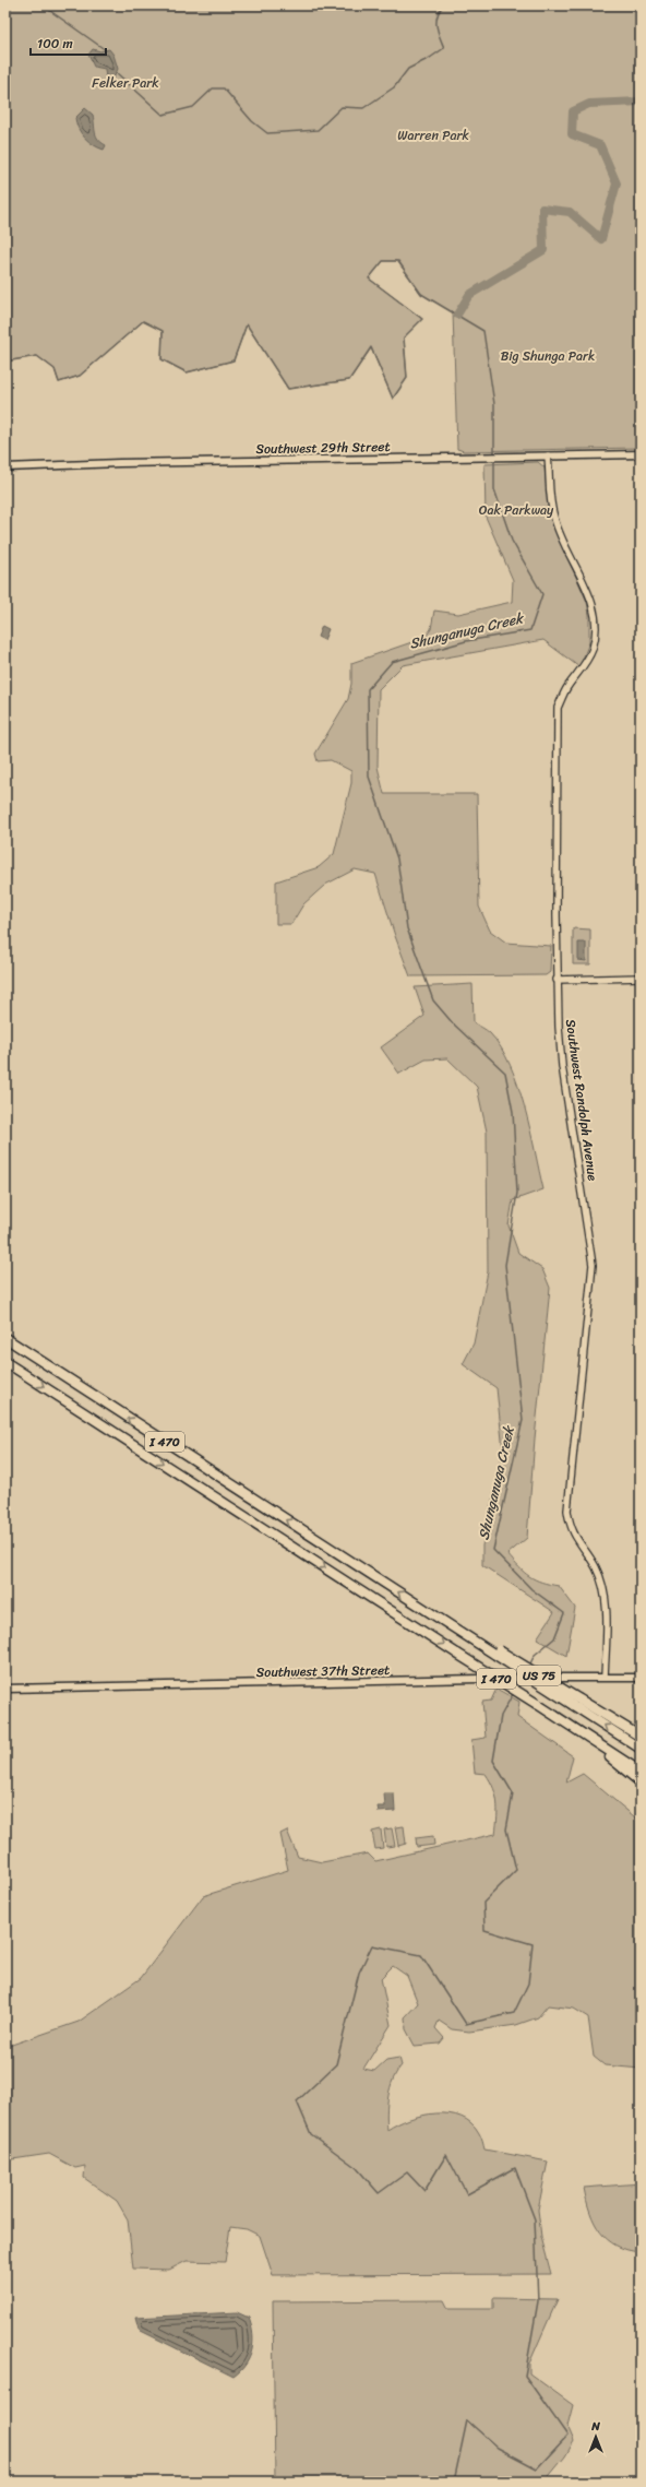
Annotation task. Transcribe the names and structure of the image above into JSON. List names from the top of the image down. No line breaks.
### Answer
{"streets":{"highway":["I 470"],"main road":["Southwest 29th Street","Southwest 37th Street"],"street":["Southwest Randolph Avenue"]},"crossings":[["Southwest 29th Street","Southwest Randolph Avenue"],["Southwest Randolph Avenue","Southwest 37th Street"]],"water":["Shunganuga Creek"],"parks":["Felker Park","Warren Park","Big Shunga Park","Oak Parkway"],"scale_bar":"100 m","north":"top"}
